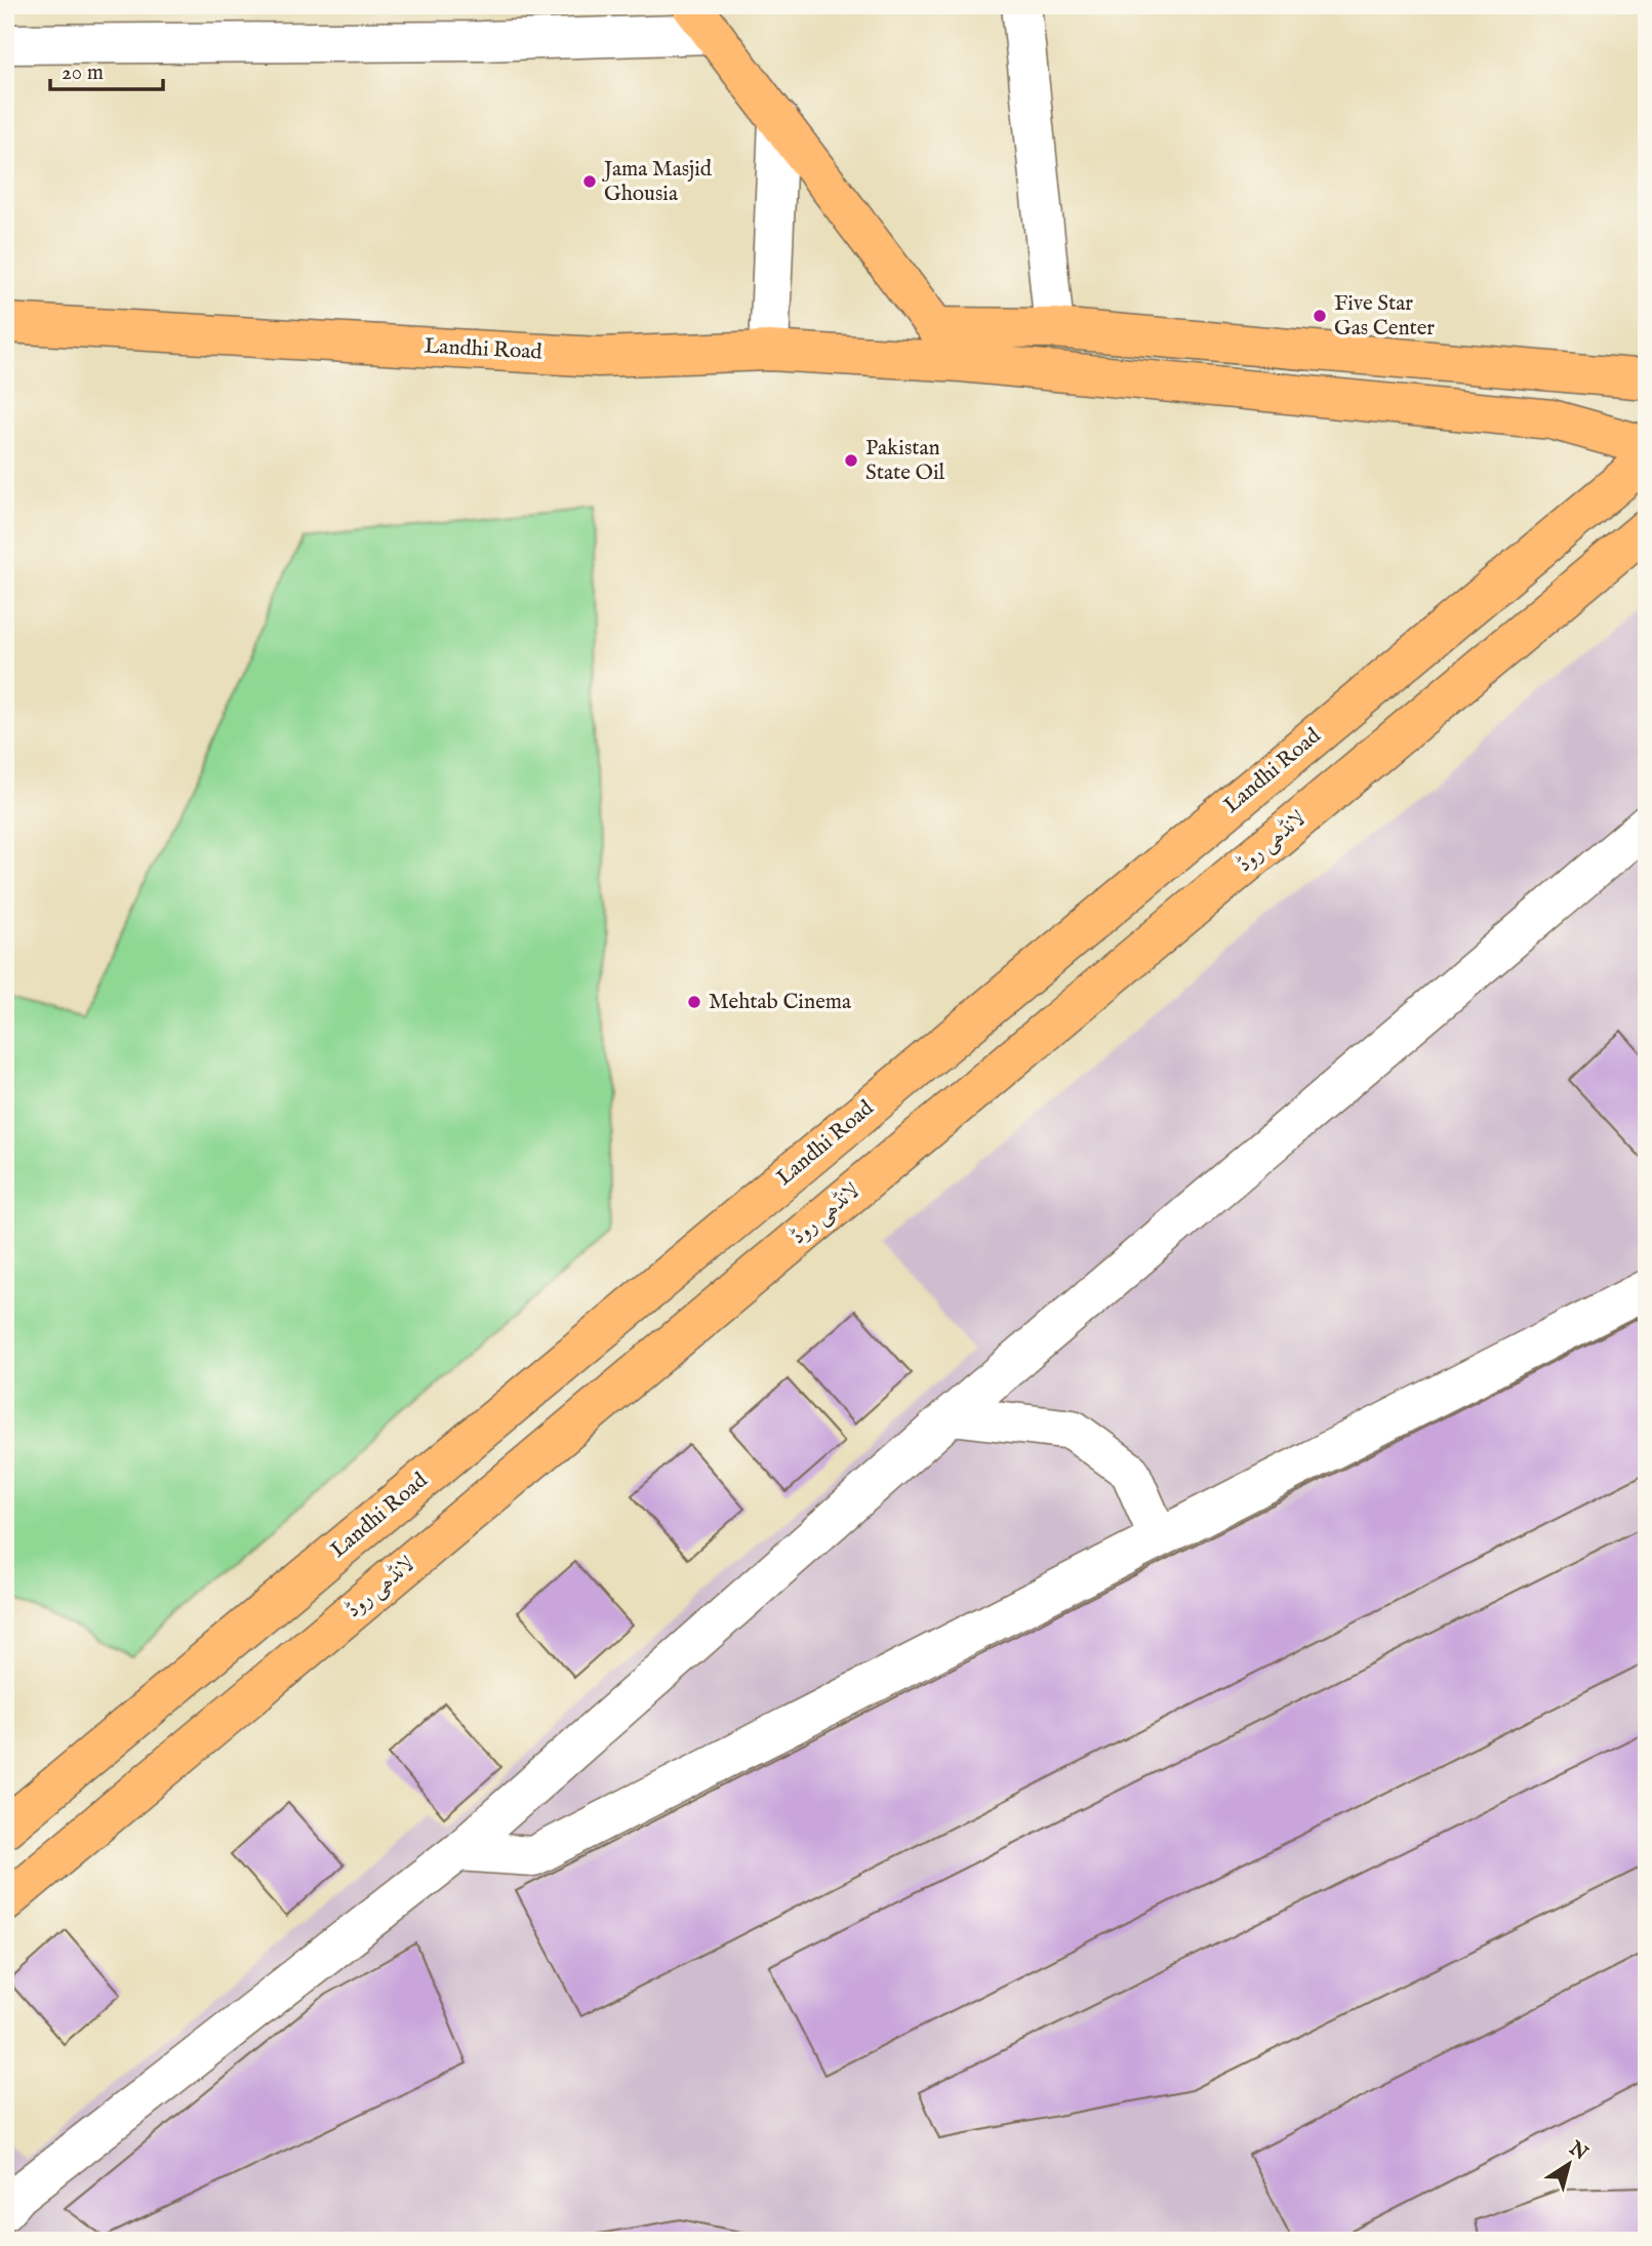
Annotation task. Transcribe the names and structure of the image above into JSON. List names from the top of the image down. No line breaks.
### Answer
{"streets":{"main road":["Landhi Road","لانڈھی روڈ"]},"places":["Jama Masjid Ghousia","Five Star Gas Center","Pakistan State Oil","Mehtab Cinema"],"scale_bar":"20 m","north":"top right"}
